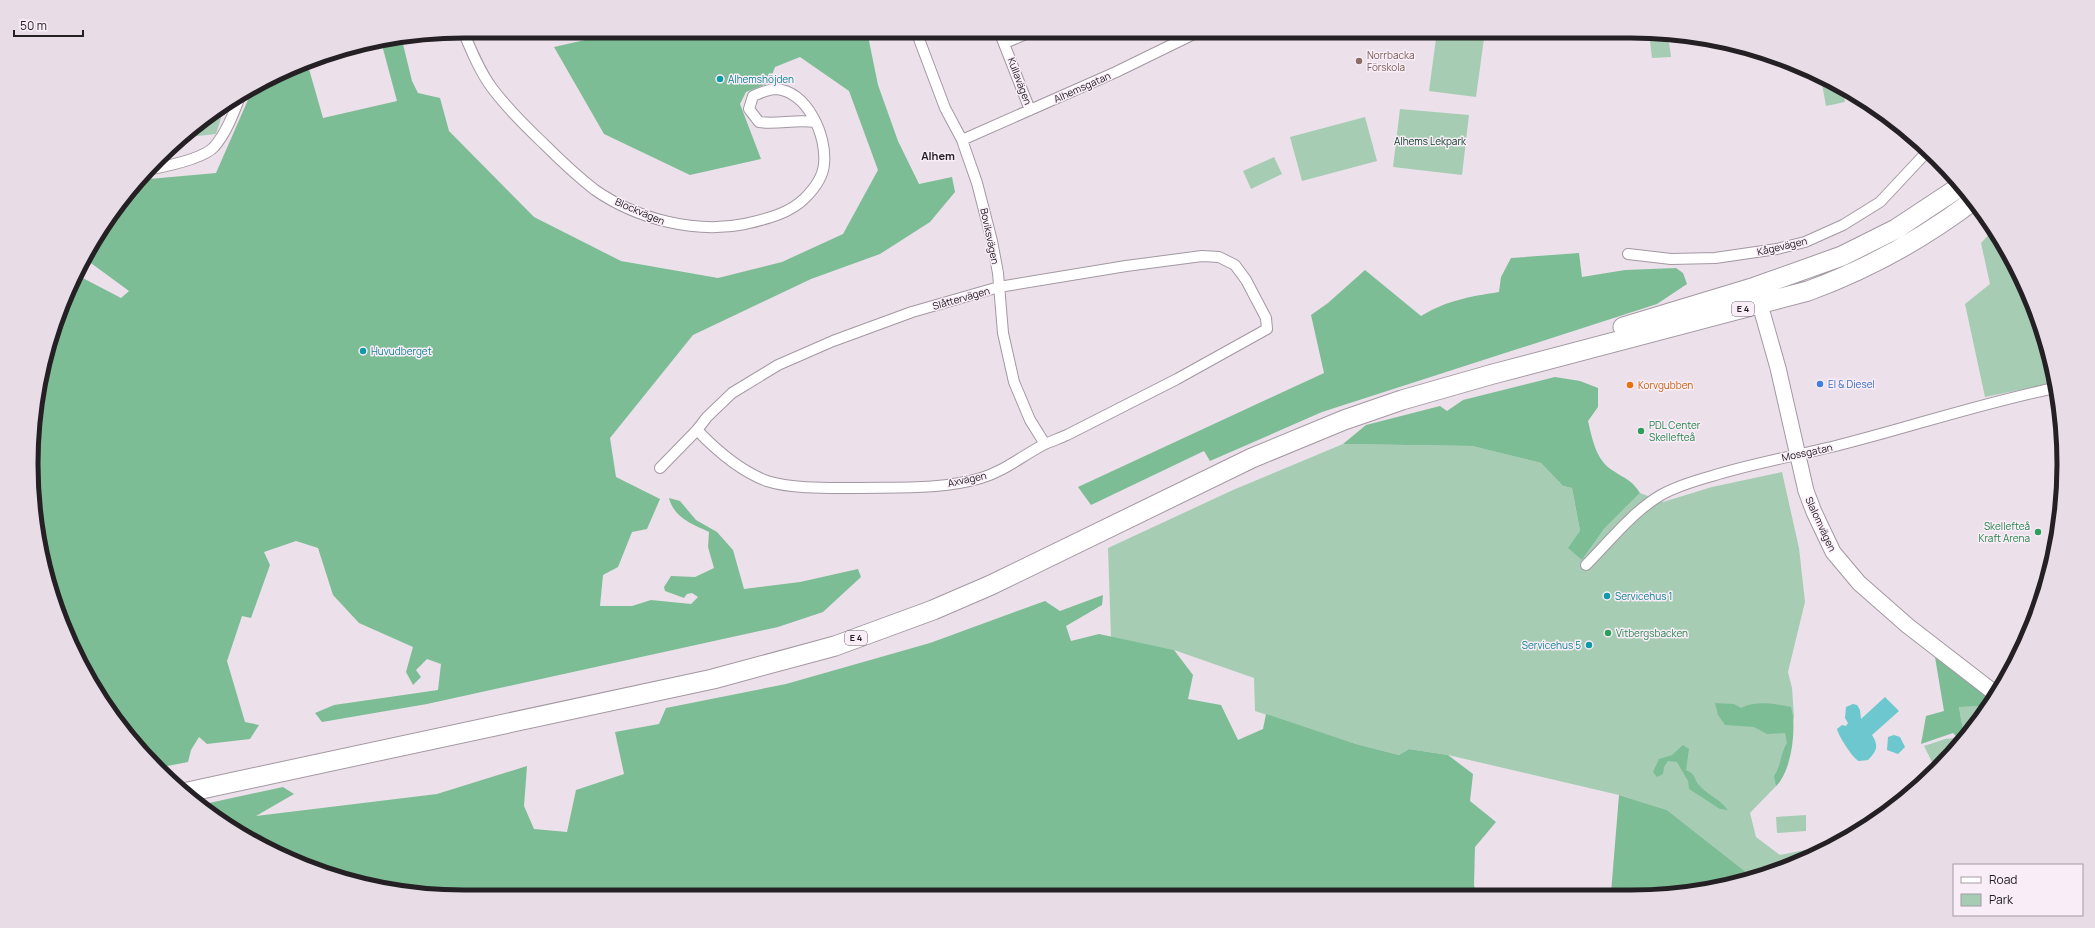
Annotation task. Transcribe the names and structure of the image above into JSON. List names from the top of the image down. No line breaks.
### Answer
{"streets":{"highway":["E 4"],"street":["Kullavägen","Alhemsgatan","Blockvägen","Boviksvägen","Kågevägen","Slåttervägen","Mossgatan","Axvägen","Slalomvägen"]},"crossings":[["Kullavägen","Alhemsgatan"],["Alhemsgatan","Boviksvägen"],["Boviksvägen","Slåttervägen"],["Boviksvägen","Axvägen"],["Slåttervägen","Axvägen"],["E 4","Slalomvägen"],["Mossgatan","Slalomvägen"]],"districts":["Alhem"],"parks":["Alhems Lekpark"],"places":["Norrbacka Förskola","Alhemshöjden","Huvudberget","El & Diesel","Korvgubben","PDL Center Skellefteå","Skellefteå Kraft Arena","Servicehus 1","Vitbergsbacken","Servicehus 5"],"legend":["Road","Park"],"scale_bar":"50 m"}
